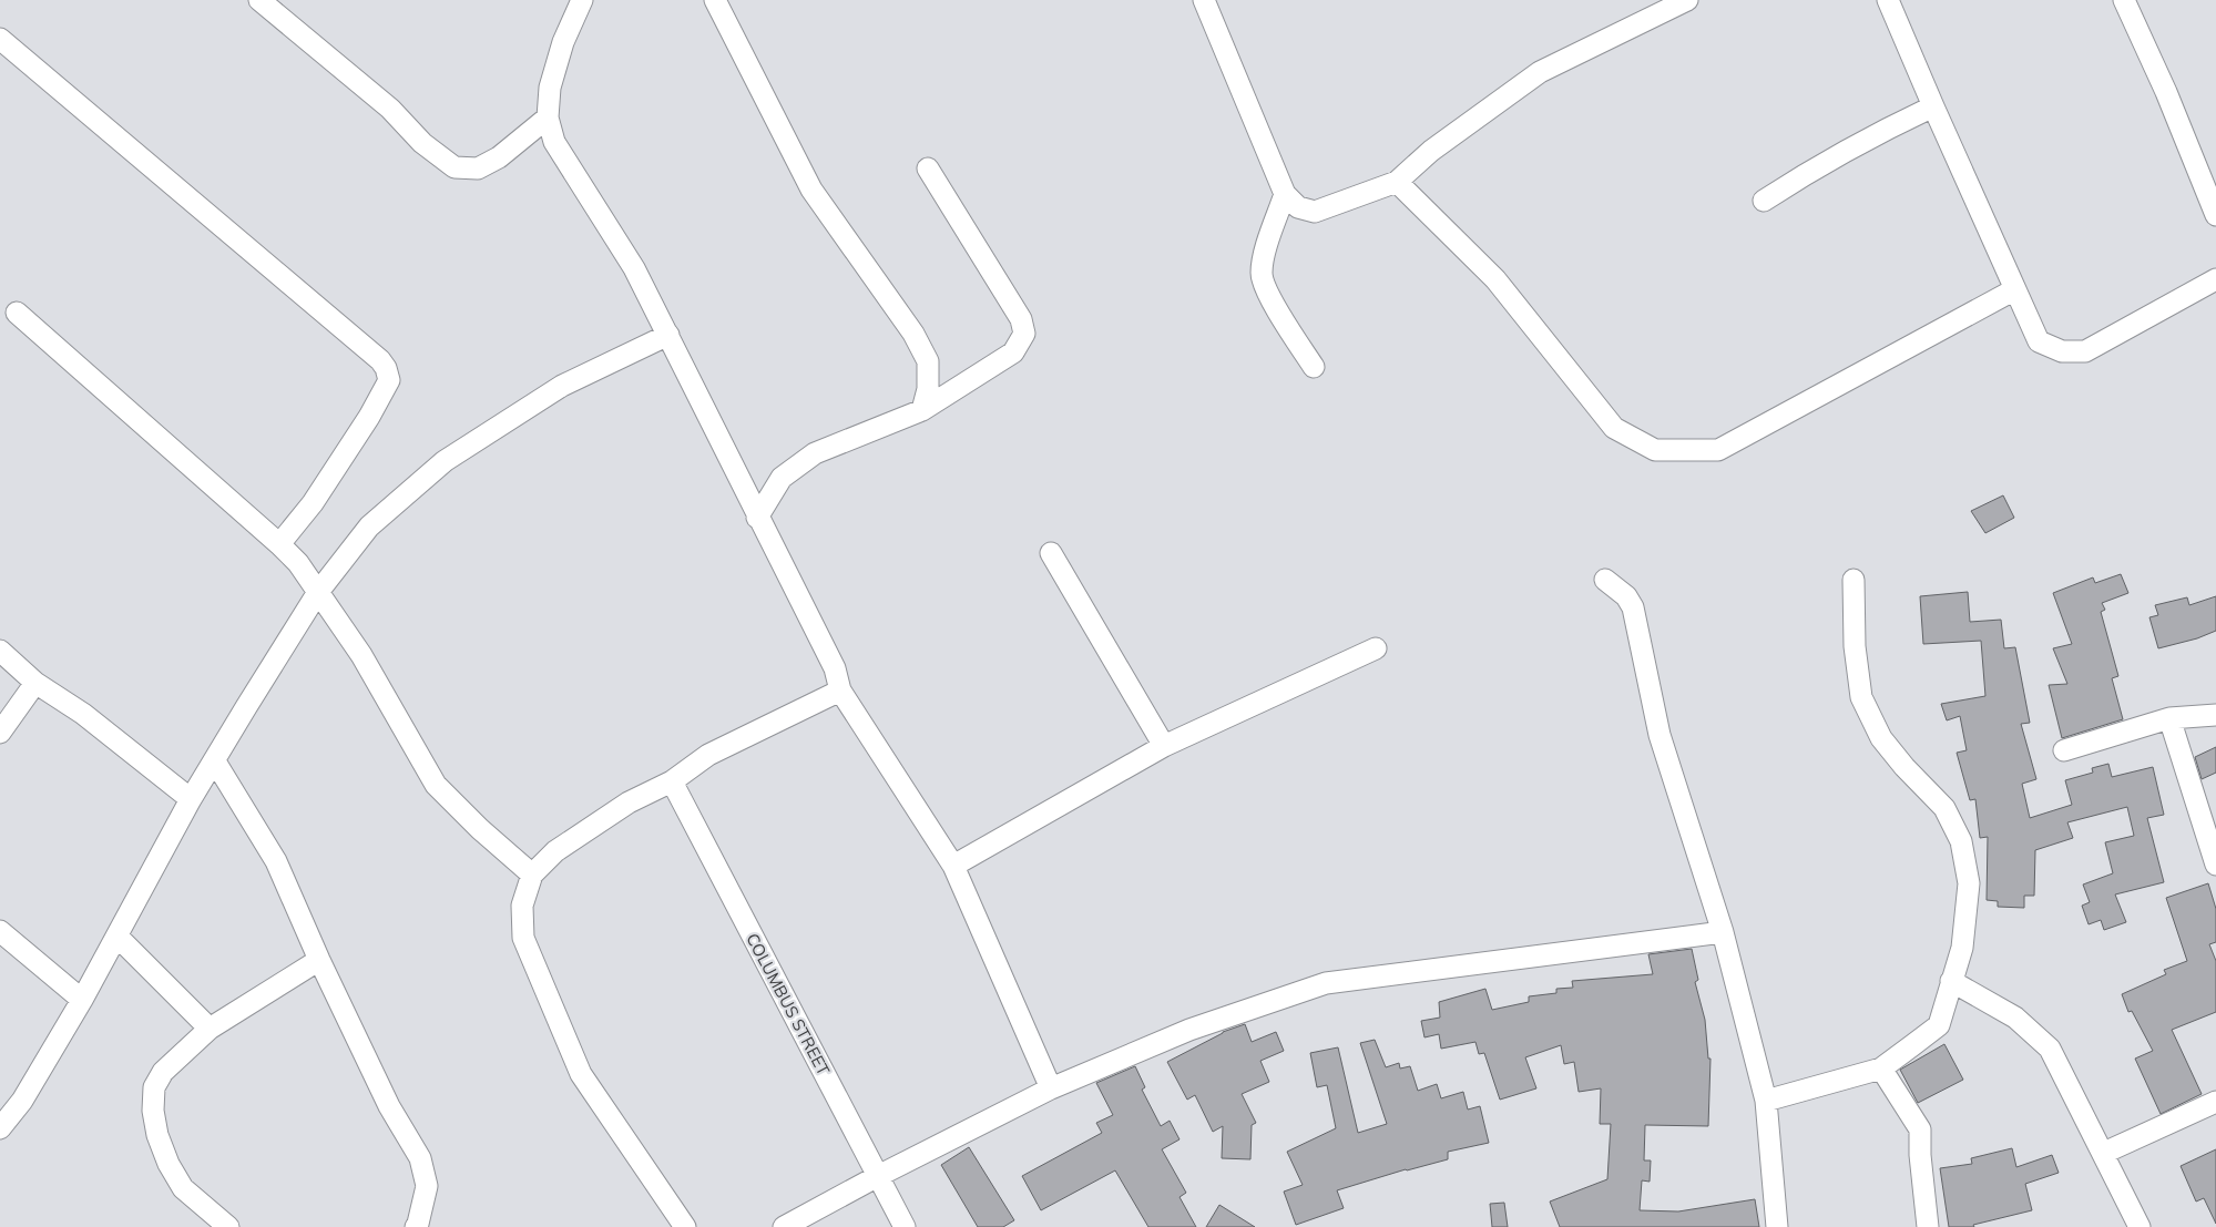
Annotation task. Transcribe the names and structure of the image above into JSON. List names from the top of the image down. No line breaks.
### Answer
{"streets":{"street":["COLUMBUS STREET"]}}
